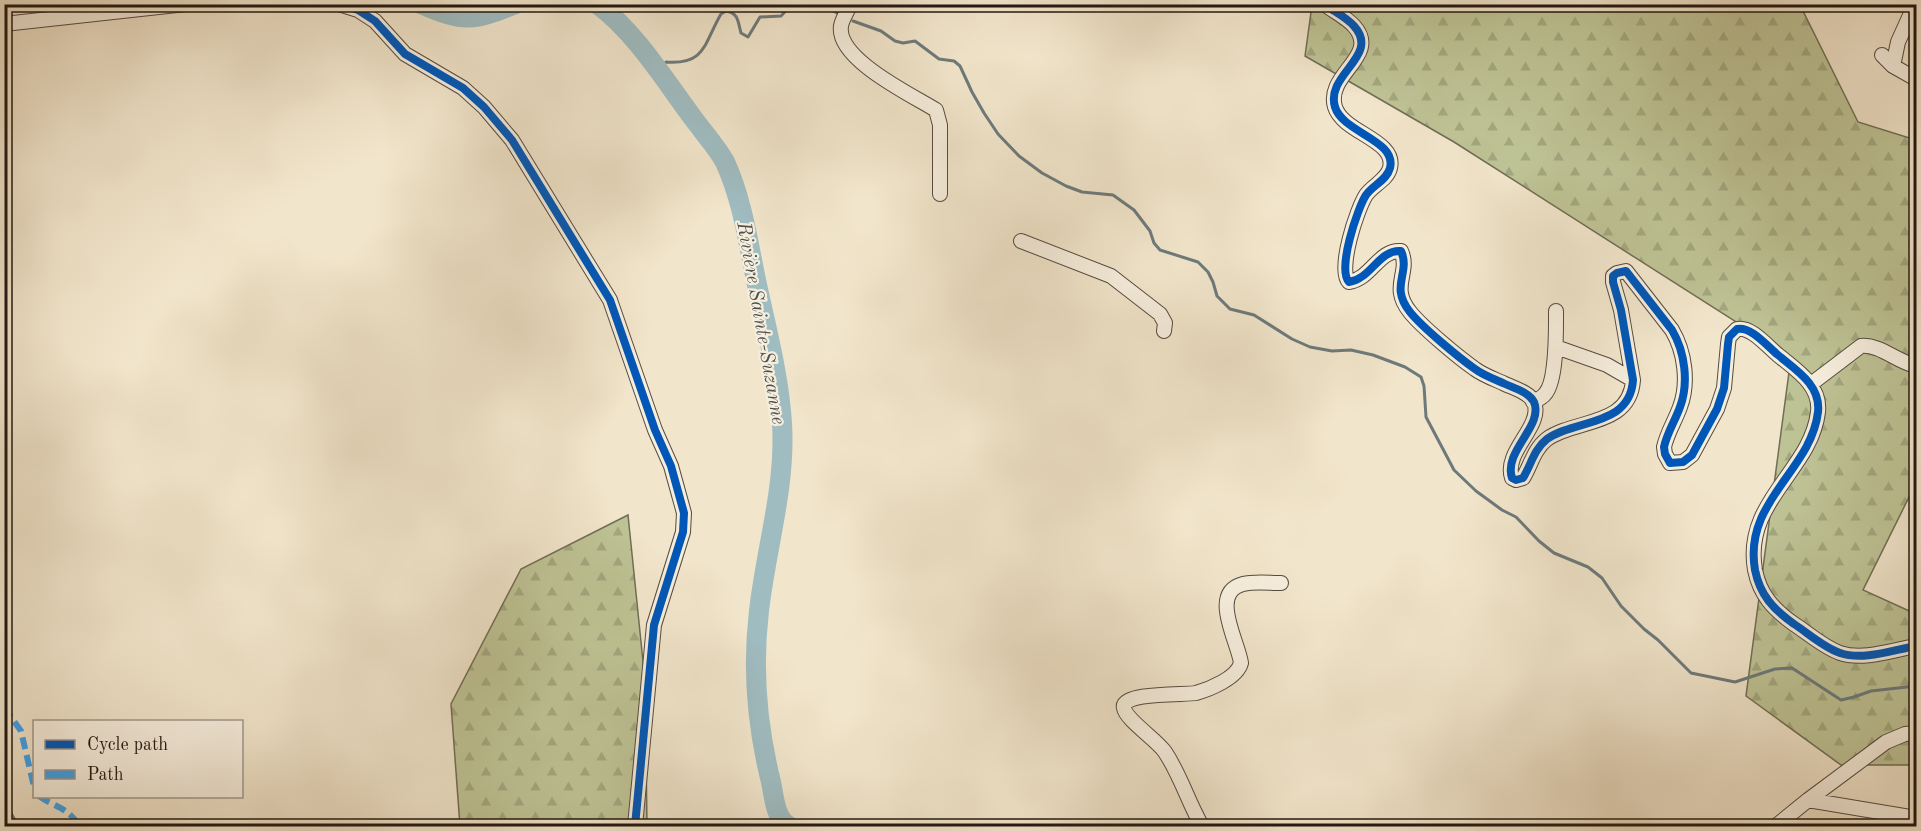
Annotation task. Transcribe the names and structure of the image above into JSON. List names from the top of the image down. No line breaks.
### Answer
{"water":["Rivière Sainte-Suzanne"],"legend":["Cycle path","Path"]}
